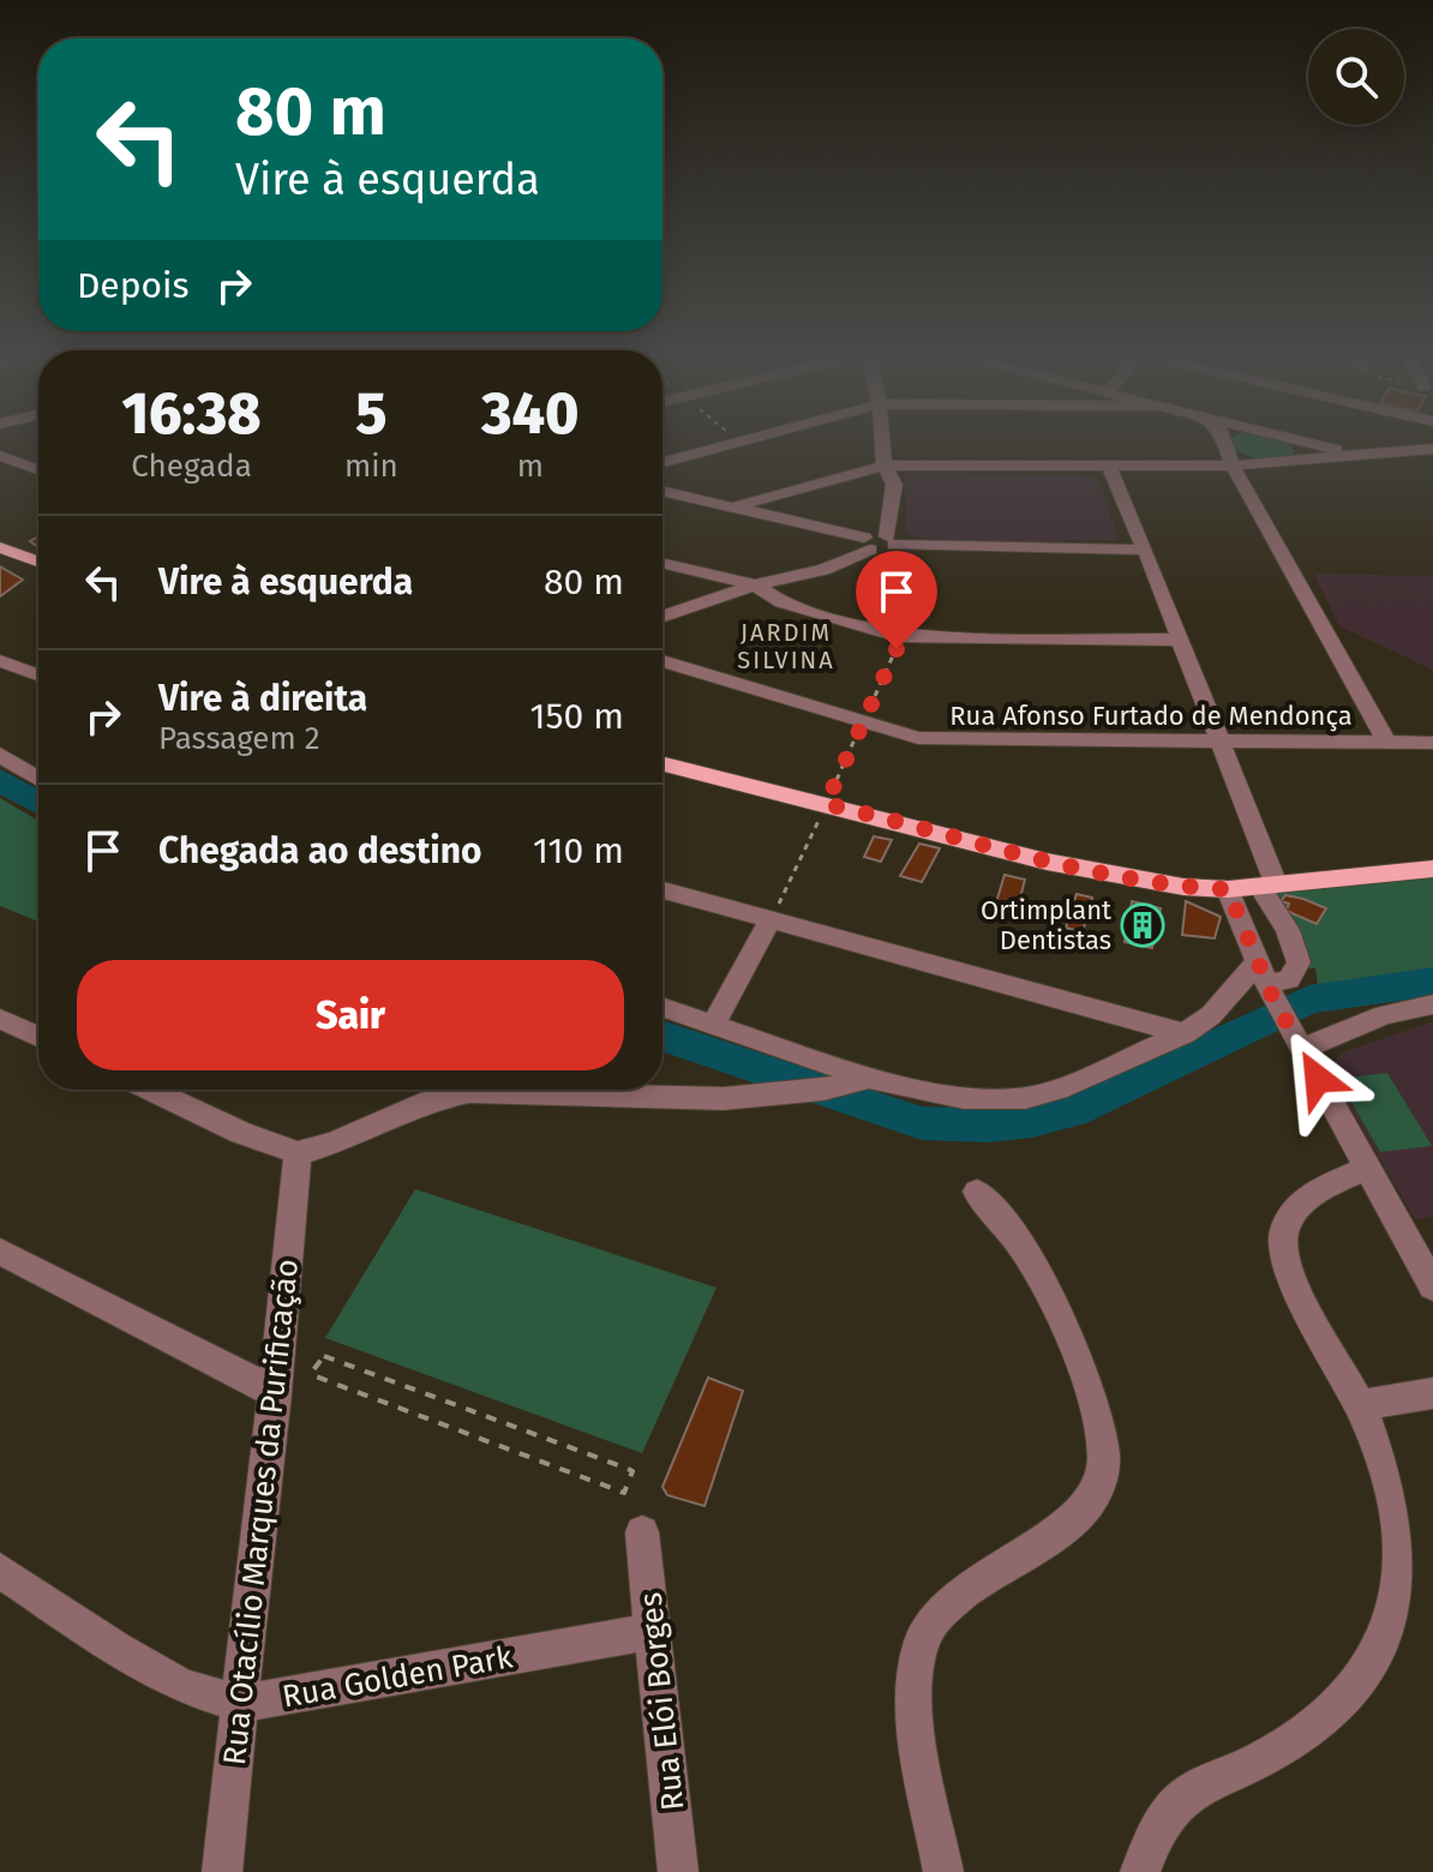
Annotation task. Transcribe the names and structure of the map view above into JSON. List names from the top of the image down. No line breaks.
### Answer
{"streets":{"street":["Rua Afonso Furtado de Mendonça","Rua Otacílio Marques da Purificação","Rua Golden Park","Rua Elói Borges"]},"crossings":[["Rua Otacílio Marques da Purificação","Rua Golden Park"],["Rua Golden Park","Rua Elói Borges"]],"districts":["JARDIM SILVINA"],"places":{"building":["Ortimplant Dentistas"]},"page":{"turn":["80 m","Vire à esquerda"],"then":"Depois","eta":["16:38","Chegada","5","min","340","m"],"list":[{"name":"Vire à esquerda","value":"80 m"},{"name":"Vire à direita","note":"Passagem 2","value":"150 m"},{"name":"Chegada ao destino","value":"110 m"}],"buttons":"Sair"}}
